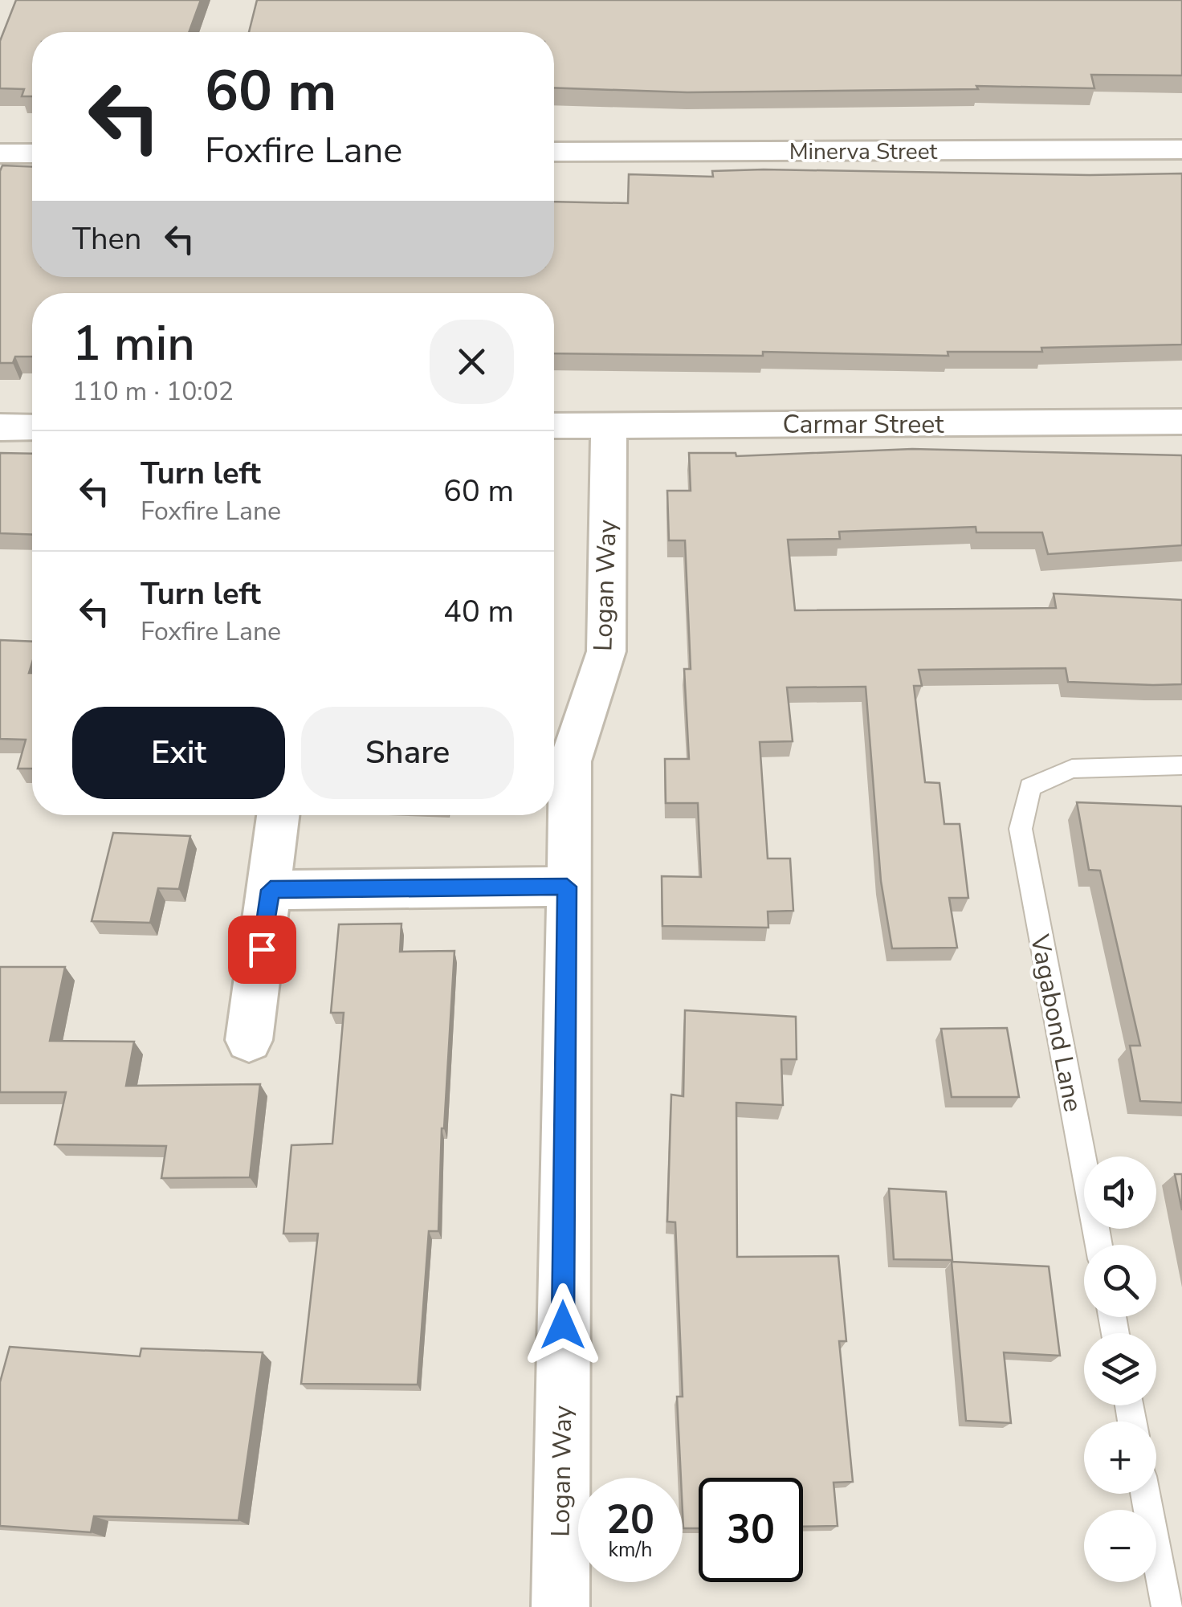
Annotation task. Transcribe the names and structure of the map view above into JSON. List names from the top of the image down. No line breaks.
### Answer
{"streets":{"street":["Minerva Street","Carmar Street","Logan Way"],"lane":["Vagabond Lane"]},"crossings":[["Carmar Street","Logan Way"]],"page":{"turn":["60 m","Foxfire Lane"],"then":"Then","heading":["1 min","110 m · 10:02"],"list":[{"name":"Turn left","note":"Foxfire Lane","value":"60 m"},{"name":"Turn left","note":"Foxfire Lane","value":"40 m"}],"buttons":["Exit","Share"],"map_buttons":["+","−"],"speed":"20 km/h","limit":"30"}}
